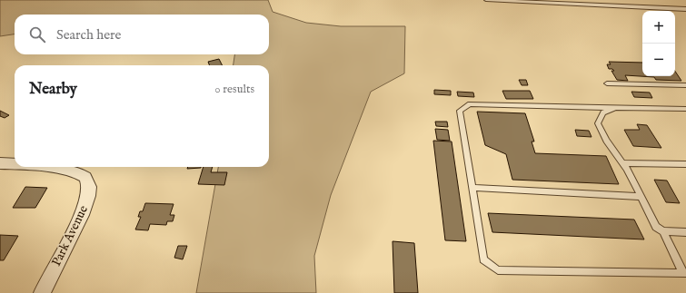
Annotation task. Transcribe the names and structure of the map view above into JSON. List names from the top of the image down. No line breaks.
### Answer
{"streets":{"street":["Park Avenue"]},"page":{"map_buttons":["+","−"],"search":"Search here","heading":["Nearby","0 results"]}}
